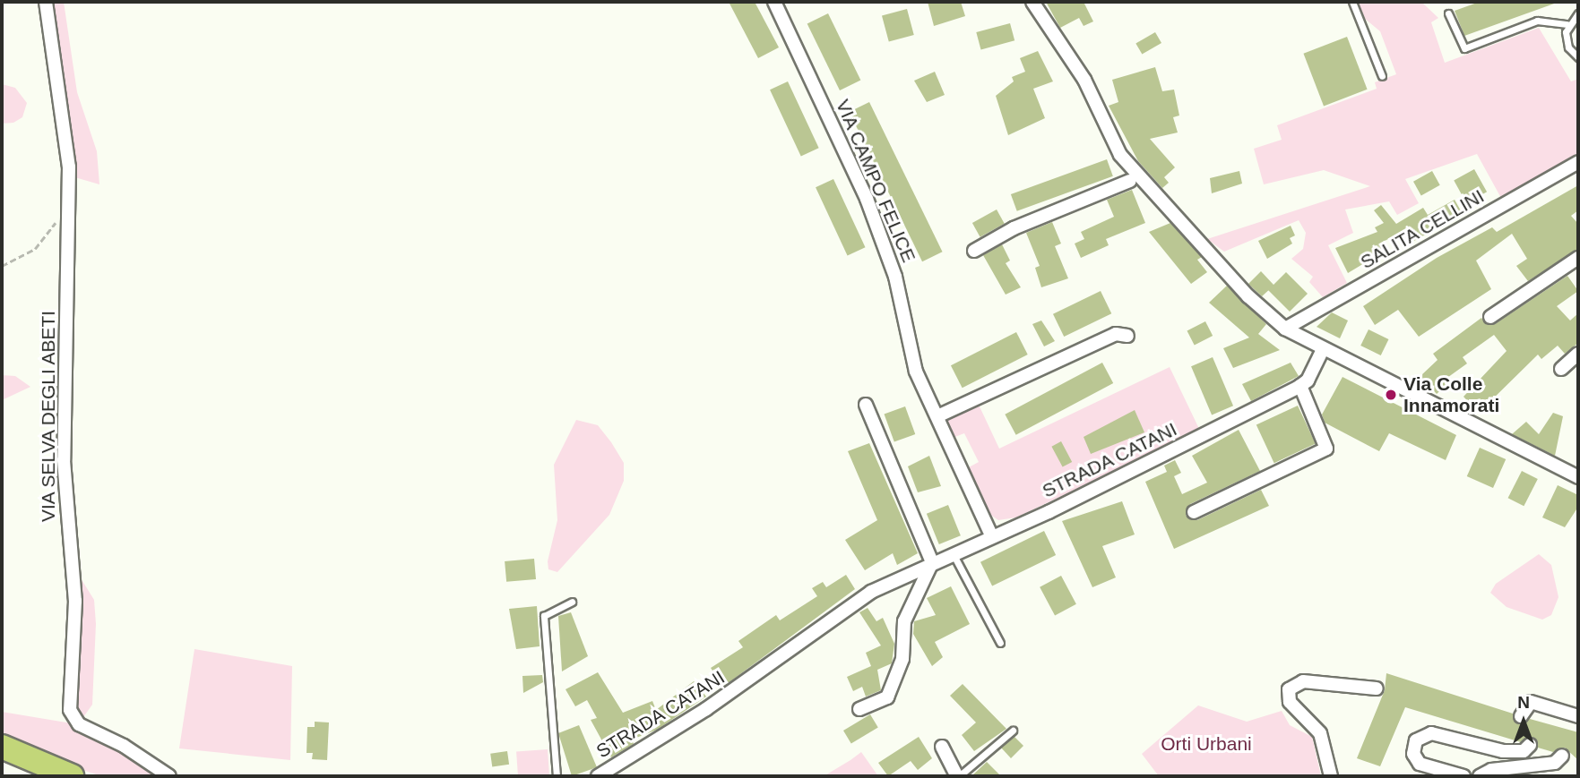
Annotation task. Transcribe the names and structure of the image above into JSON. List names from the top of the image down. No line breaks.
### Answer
{"streets":{"street":["VIA CAMPO FELICE","SALITA CELLINI","VIA SELVA DEGLI ABETI","STRADA CATANI"]},"crossings":[["VIA CAMPO FELICE","STRADA CATANI"]],"parks":["Orti Urbani"],"places":["Via Colle Innamorati"],"north":"top"}
